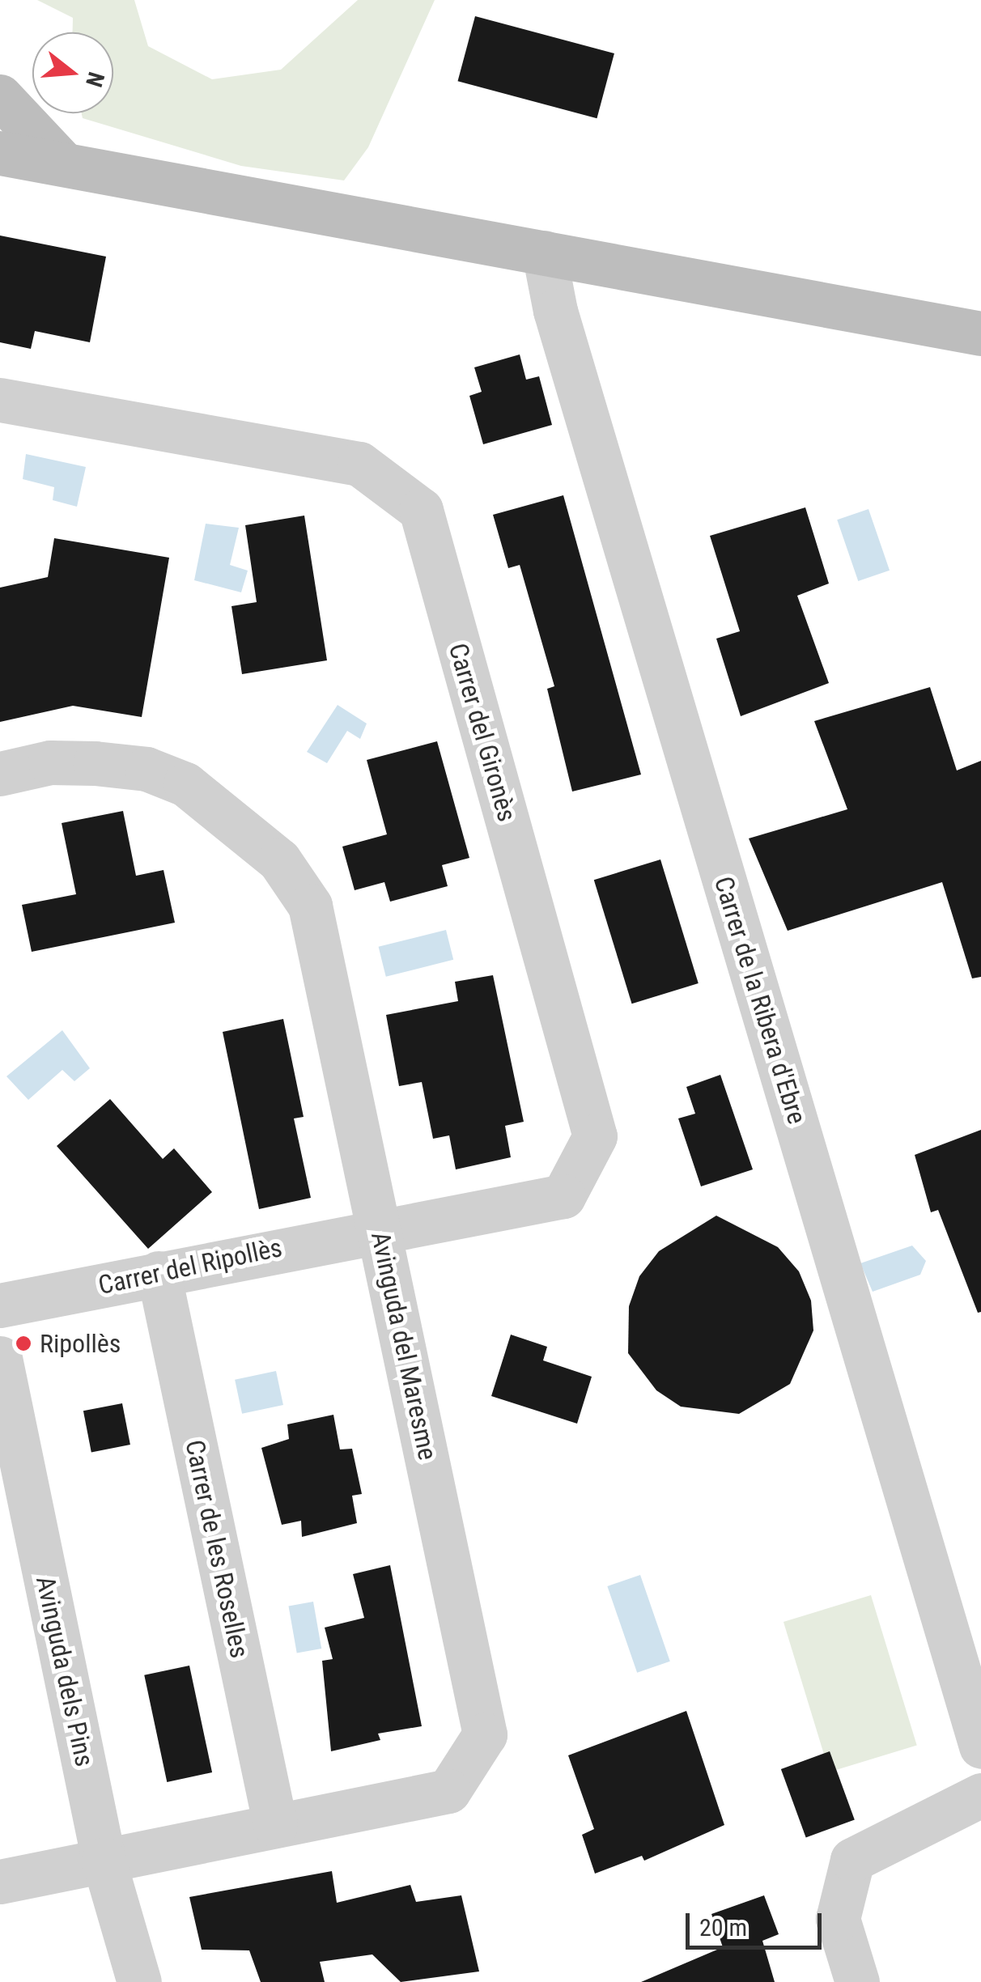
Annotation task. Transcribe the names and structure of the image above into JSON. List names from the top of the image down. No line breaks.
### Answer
{"streets":{"street":["Carrer del Gironès","Carrer de la Ribera d'Ebre","Carrer del Ripollès","Avinguda del Maresme","Carrer de les Roselles","Avinguda dels Pins"]},"crossings":[["Carrer del Gironès","Carrer del Ripollès"],["Carrer del Gironès","Avinguda del Maresme"],["Carrer del Ripollès","Avinguda del Maresme"],["Carrer del Ripollès","Carrer de les Roselles"],["Avinguda del Maresme","Carrer de les Roselles"],["Avinguda del Maresme","Avinguda dels Pins"]],"places":["Ripollès"],"scale_bar":"20 m","north":"right"}
